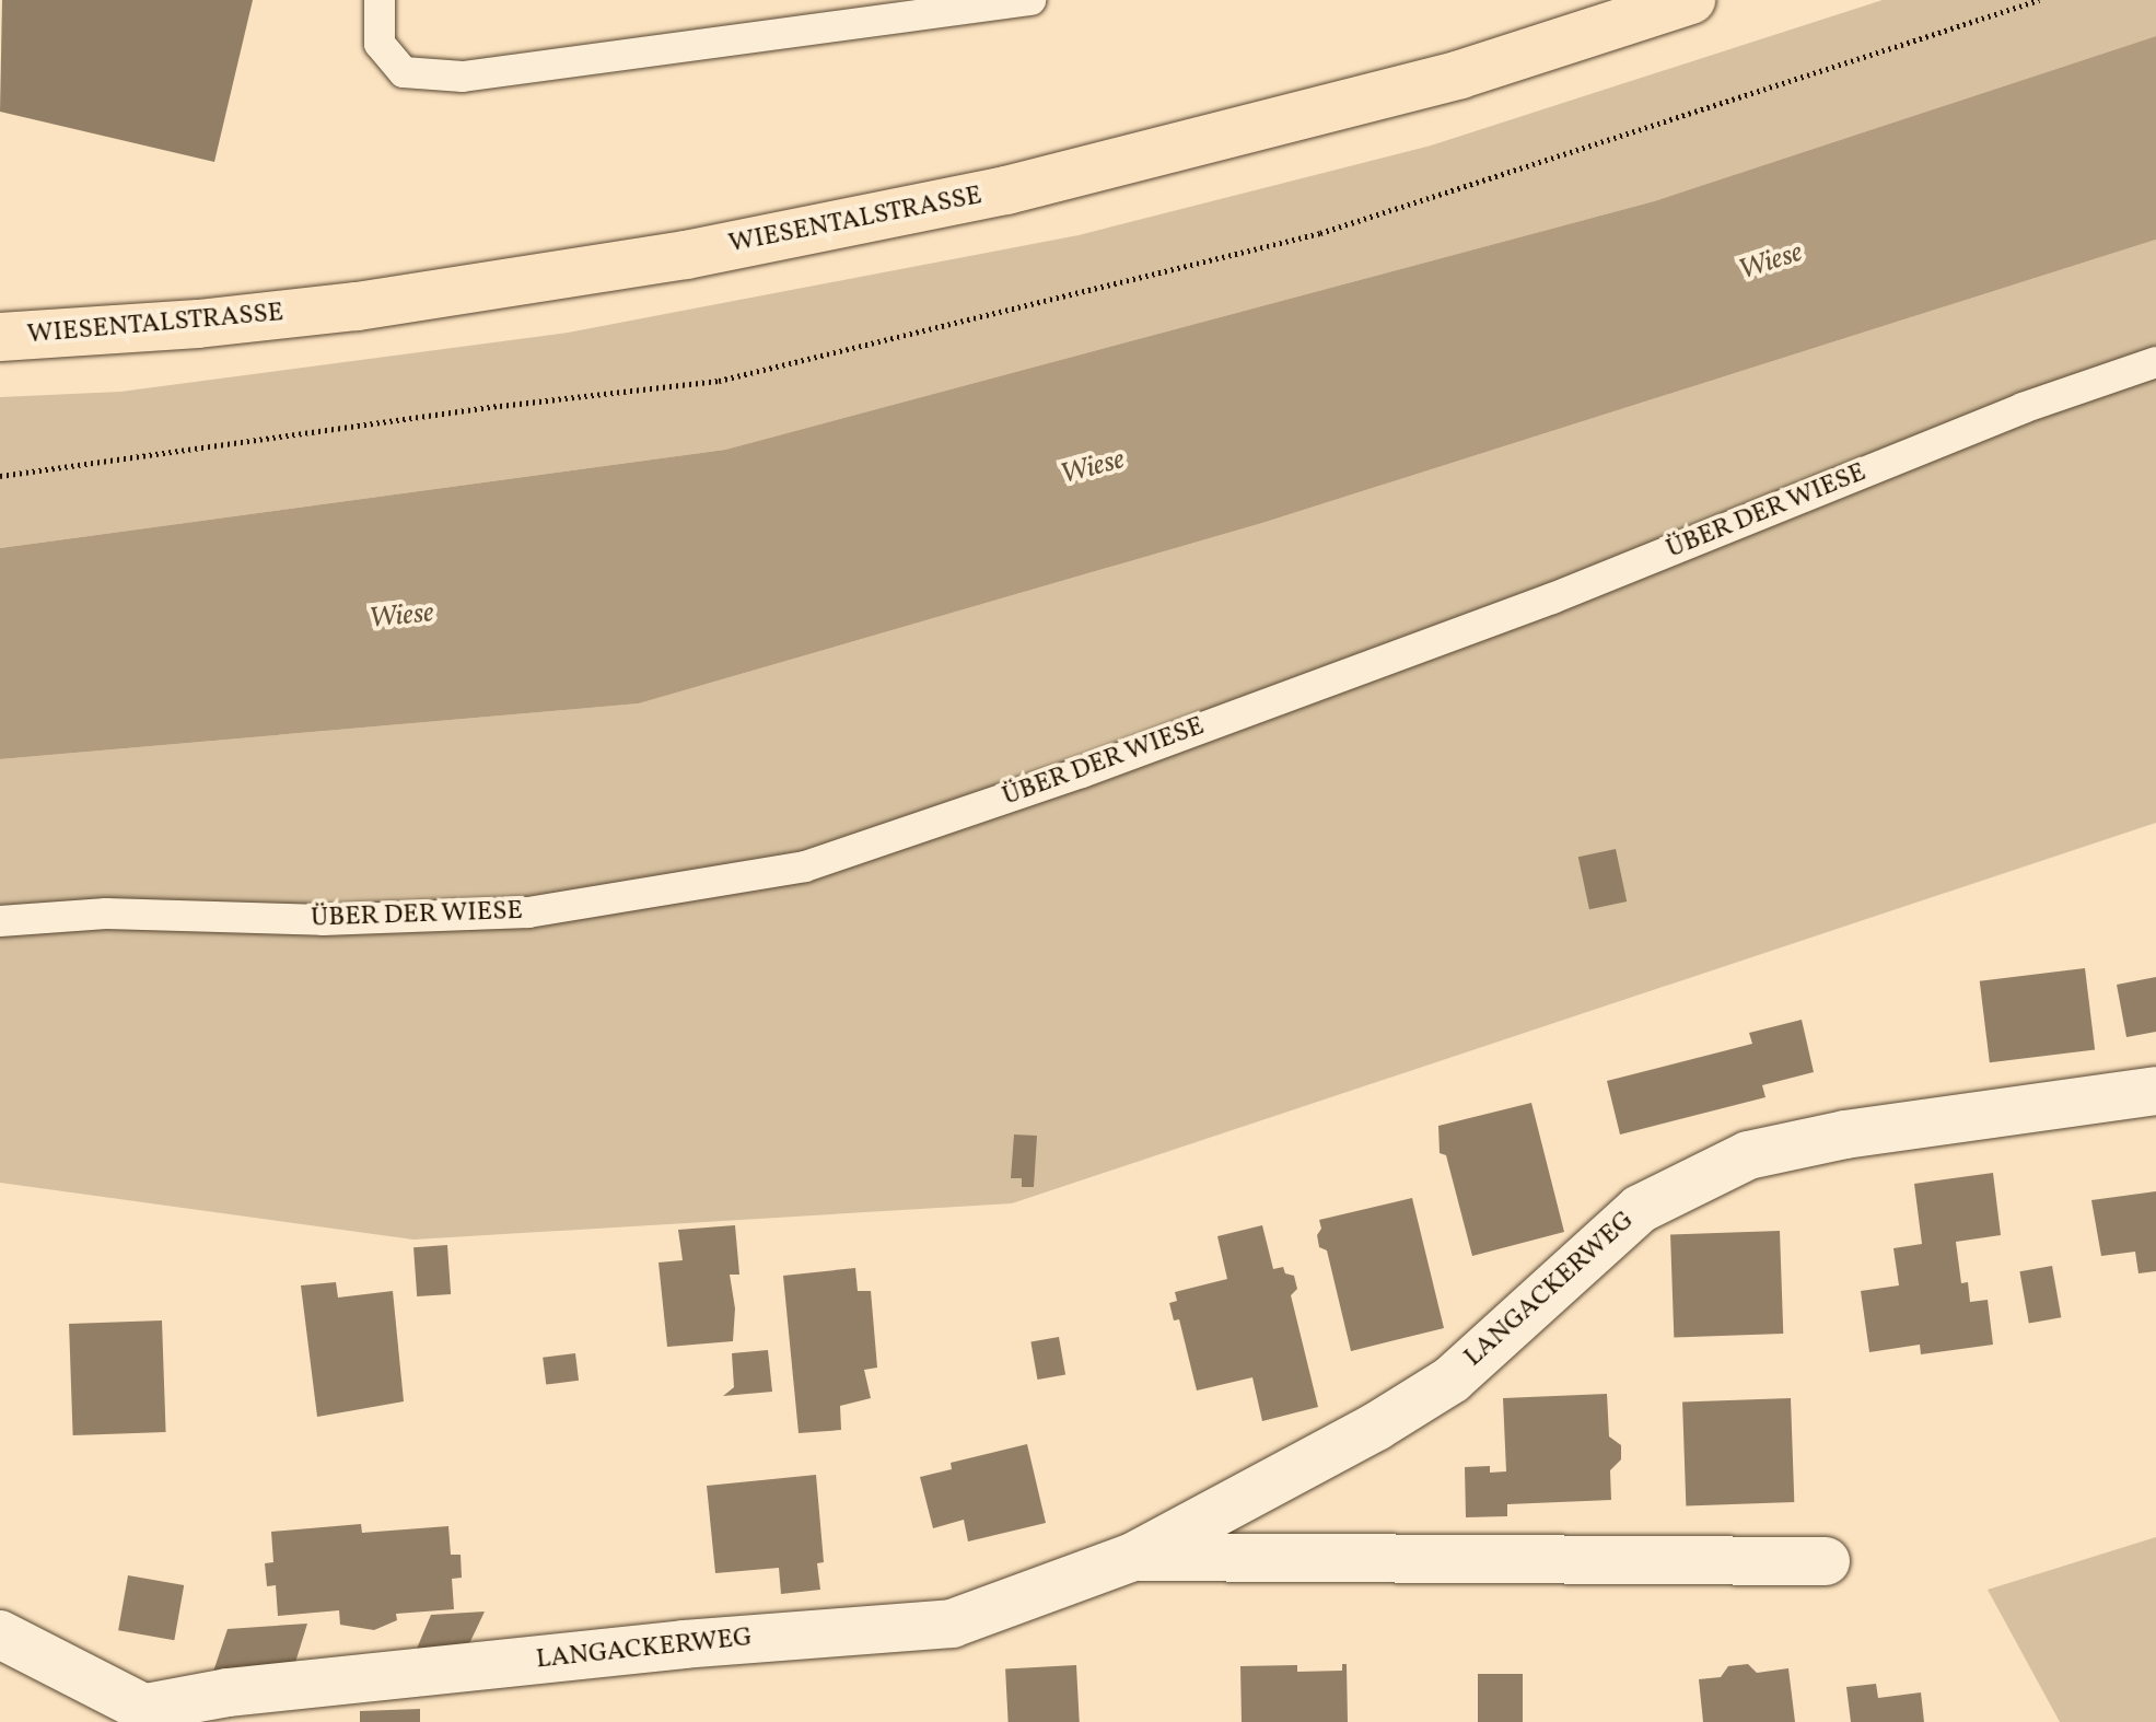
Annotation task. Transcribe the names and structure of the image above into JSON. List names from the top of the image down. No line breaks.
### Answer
{"streets":{"main road":["WIESENTALSTRASSE"],"street":["LANGACKERWEG"],"lane":["ÜBER DER WIESE"]},"water":["Wiese"]}
